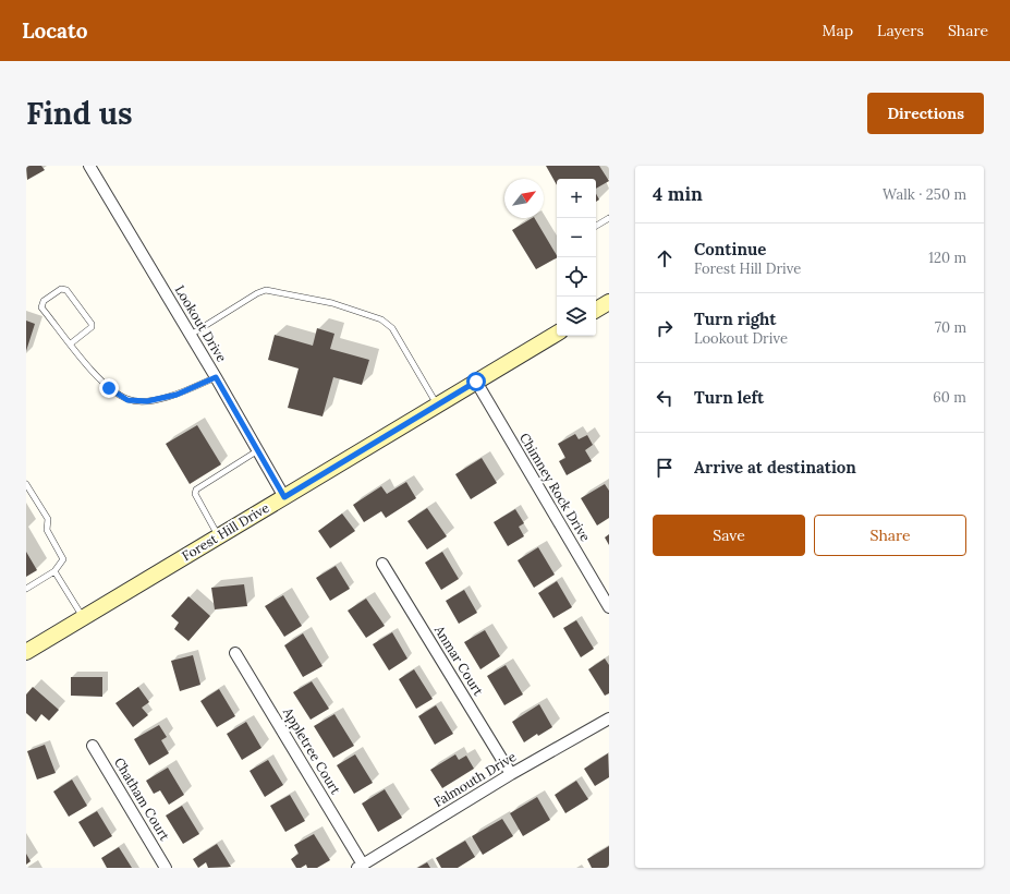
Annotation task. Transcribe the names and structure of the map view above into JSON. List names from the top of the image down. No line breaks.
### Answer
{"streets":{"main road":["Forest Hill Drive"],"street":["Lookout Drive","Chimney Rock Drive","Anmar Court","Appletree Court","Falmouth Drive","Chatham Court"]},"crossings":[["Lookout Drive","Forest Hill Drive"],["Chimney Rock Drive","Forest Hill Drive"],["Anmar Court","Falmouth Drive"],["Appletree Court","Falmouth Drive"]],"north":"top right","page":{"header":"Locato","nav":["Map","Layers","Share"],"buttons":["Directions",["Save","Share"]],"title":"Find us","heading":["4 min","Walk · 250 m"],"map_buttons":["+","−"],"list":[["Continue","Forest Hill Drive","120 m"],["Turn right","Lookout Drive","70 m"],["Turn left","60 m"],"Arrive at destination"]}}
